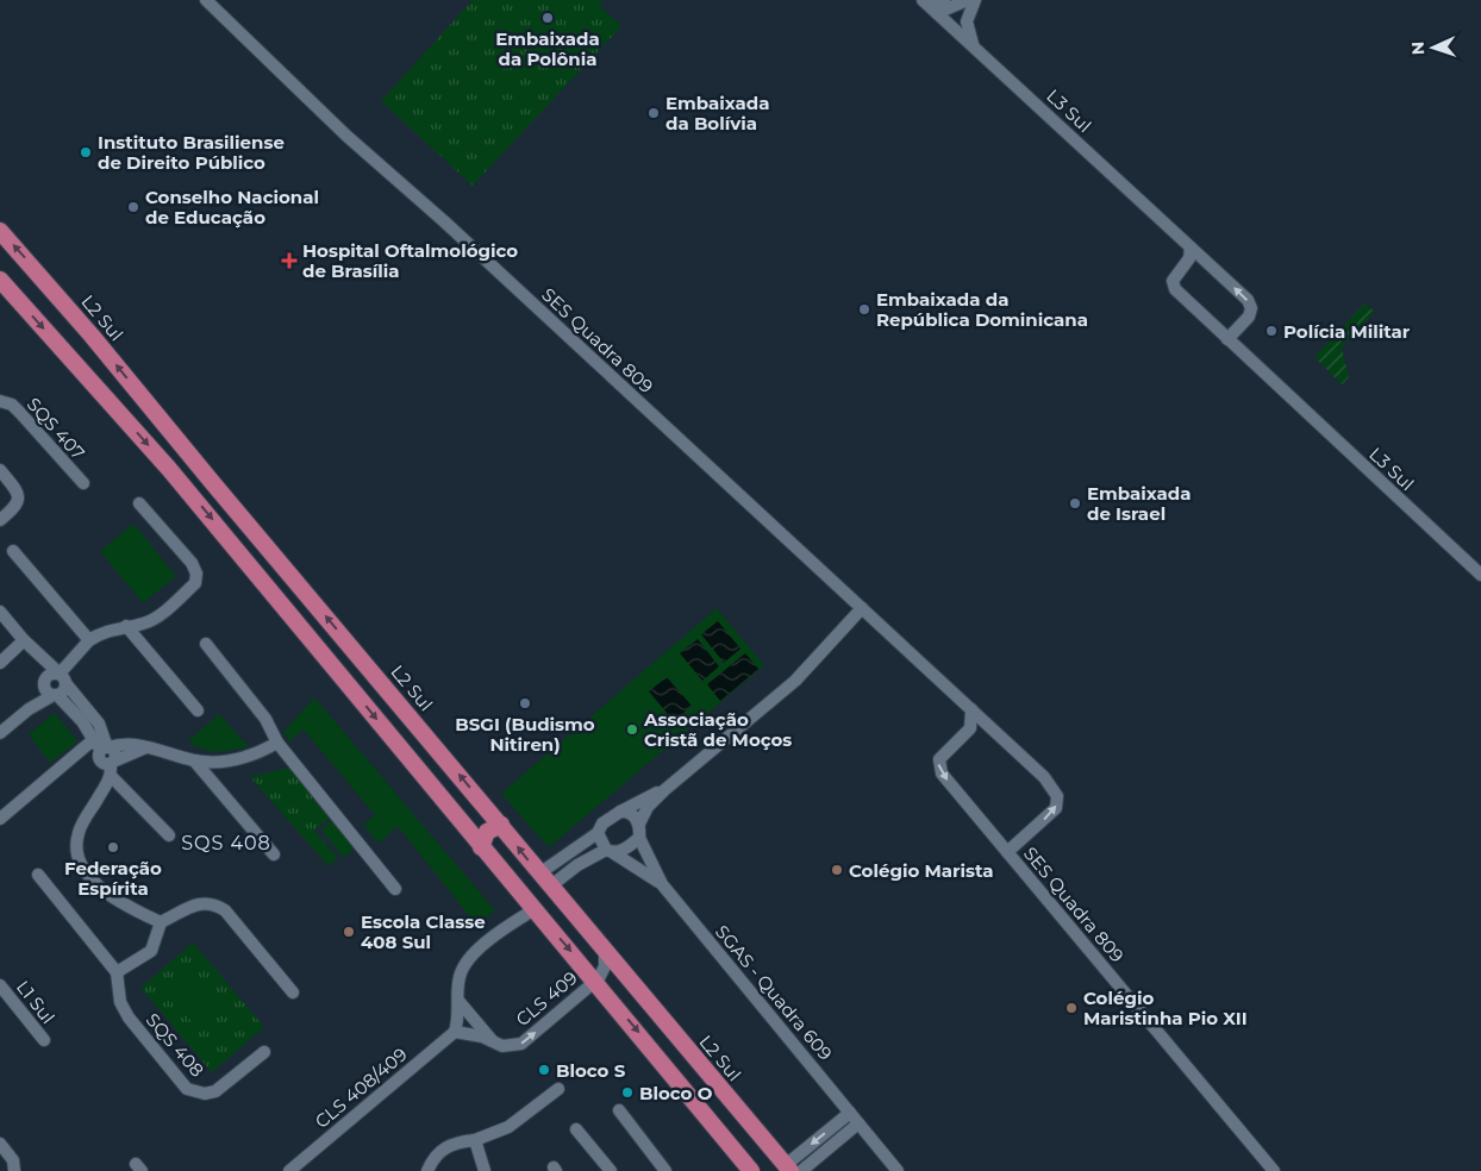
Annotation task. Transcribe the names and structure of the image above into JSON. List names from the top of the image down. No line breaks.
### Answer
{"streets":{"main road":["L2 Sul"],"street":["L3 Sul","SES Quadra 809","SQS 407","SGAS - Quadra 609","CLS 409","L1 Sul","SQS 408","CLS 408/409"]},"crossings":[["L2 Sul","CLS 409"],["CLS 409","CLS 408/409"]],"districts":["SQS 408"],"places":{"other":["Embaixada da Polônia","Embaixada da Bolívia","Instituto Brasiliense de Direito Público","Conselho Nacional de Educação","Embaixada da República Dominicana","Polícia Militar","Embaixada de Israel","BSGI (Budismo Nitiren)","Associação Cristã de Moços","Federação Espírita","Colégio Marista","Escola Classe 408 Sul","Colégio Maristinha Pio XII","Bloco S","Bloco O"],"health":["Hospital Oftalmológico de Brasília"]},"north":"left"}
